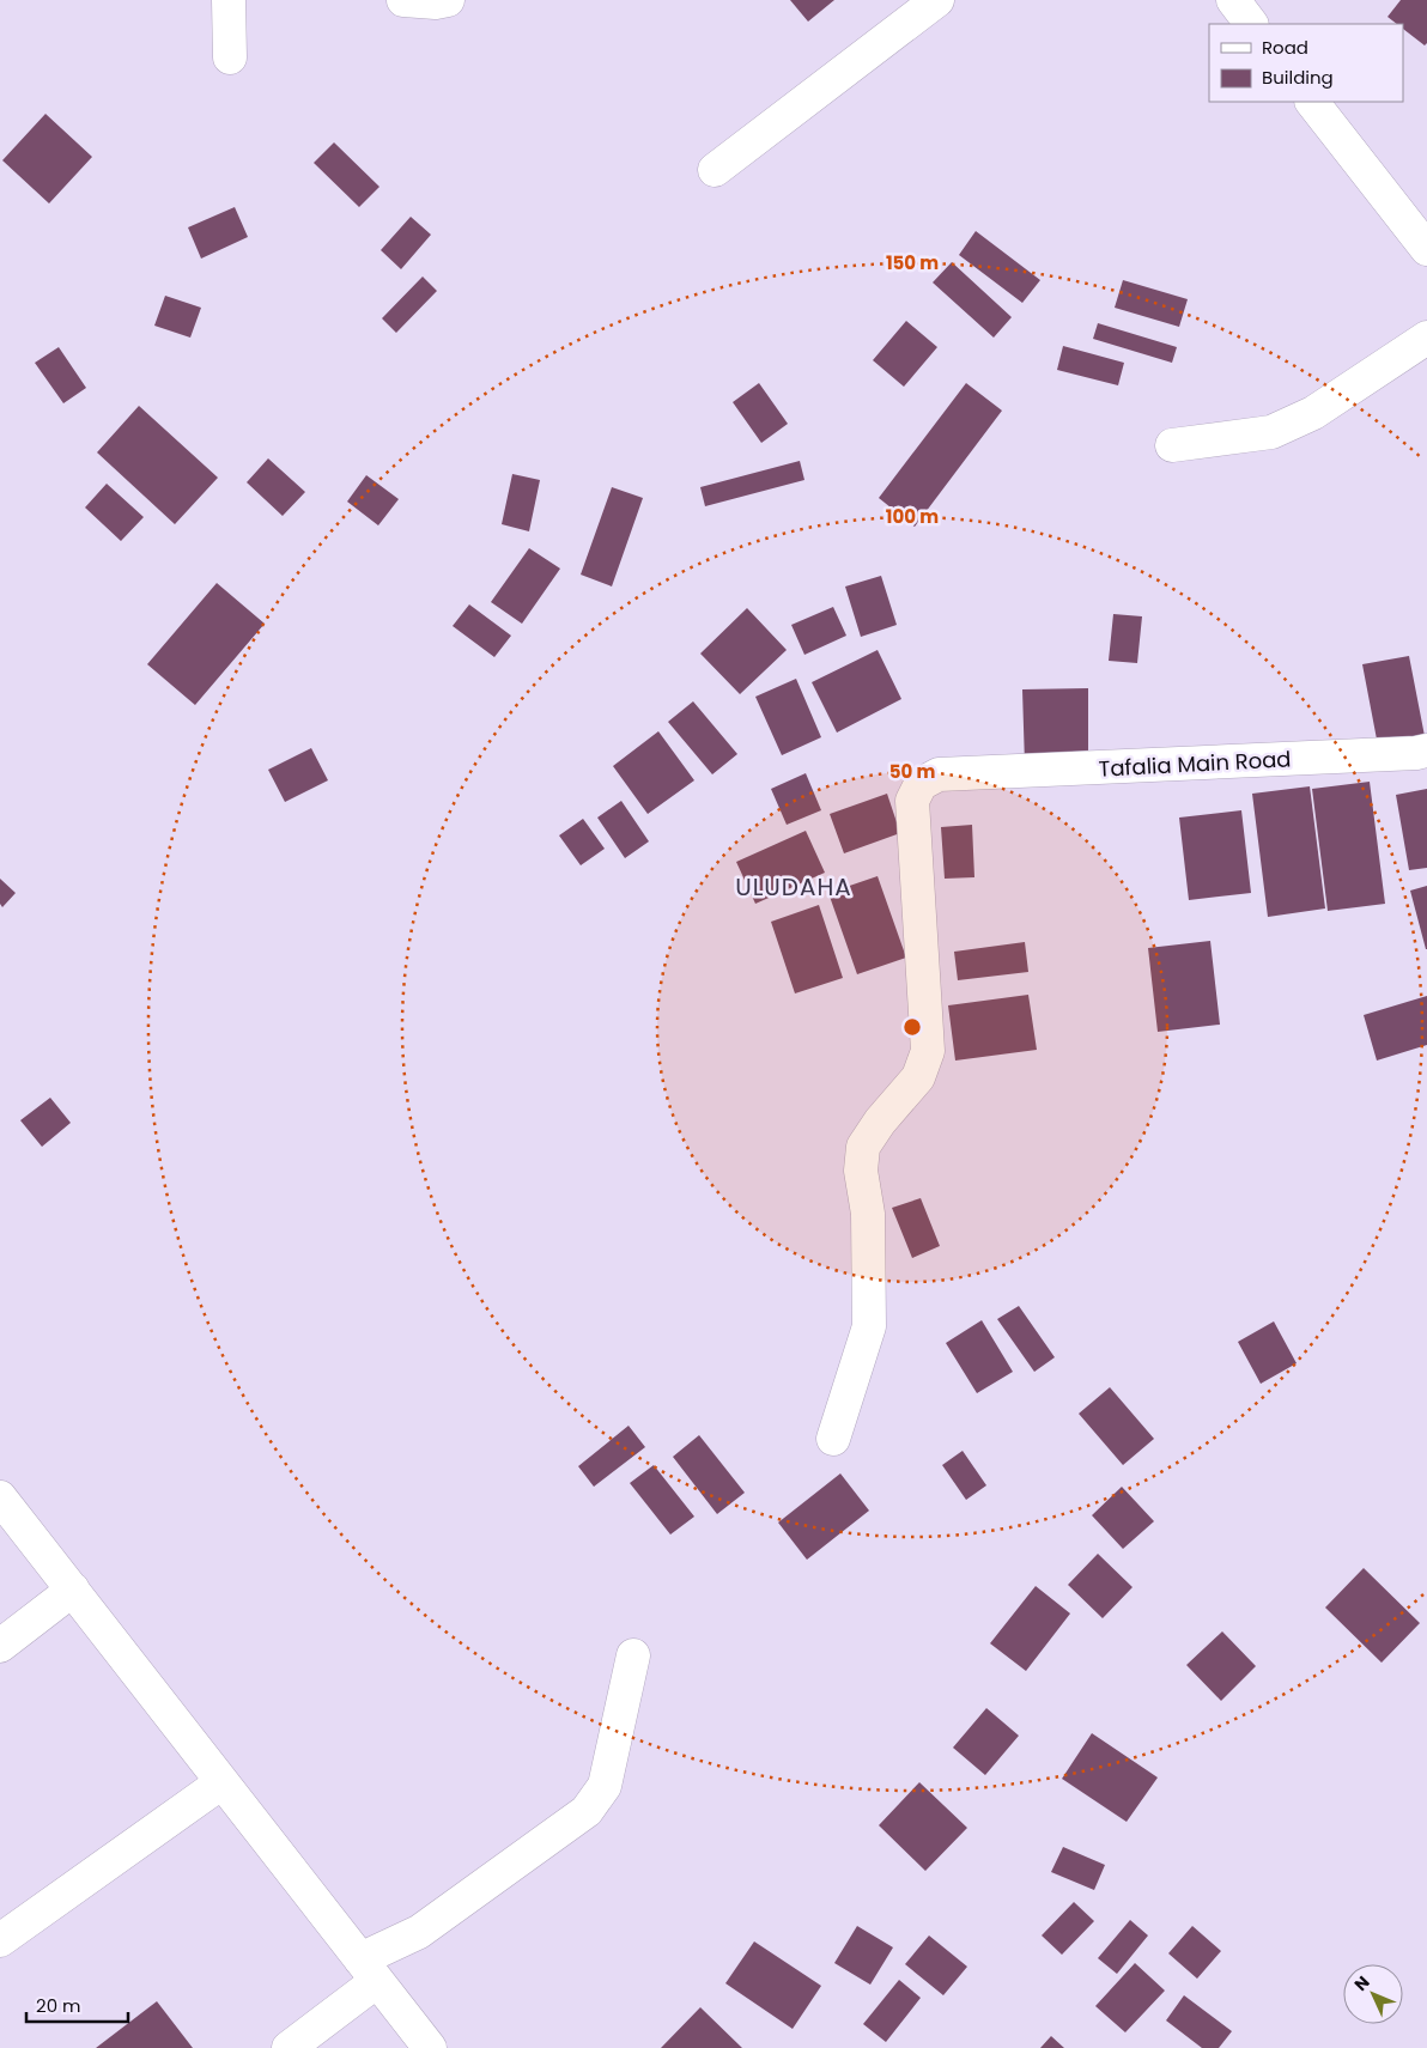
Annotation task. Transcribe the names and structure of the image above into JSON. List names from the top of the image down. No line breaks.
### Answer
{"streets":{"street":["Tafalia Main Road"]},"districts":["ULUDAHA"],"legend":["Road","Building"],"scale_bar":"20 m","north":"top left","rings":["150 m","100 m","50 m"]}
